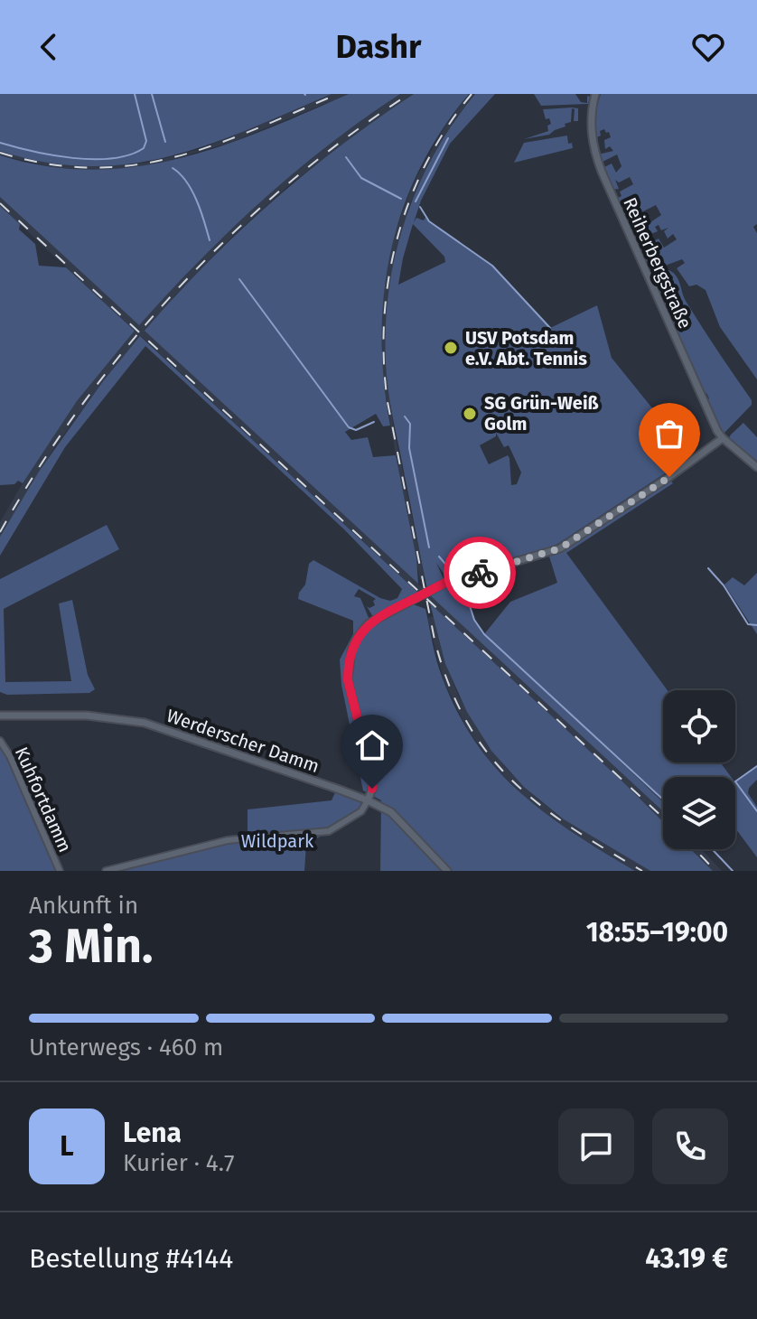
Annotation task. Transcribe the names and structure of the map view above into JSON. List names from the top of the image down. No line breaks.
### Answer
{"streets":{"street":["Reiherbergstraße","Werderscher Damm","Kuhfortdamm"]},"parks":["Wildpark"],"places":["USV Potsdam e.V. Abt. Tennis","SG Grün-Weiß Golm"],"page":{"header":"Dashr","heading":["3 Min.","Ankunft in","18:55–19:00"],"panel":["Lena","Kurier · 4.7","Bestellung #4144","43.19 €"],"bar":"Unterwegs · 460 m","round":"L"}}
